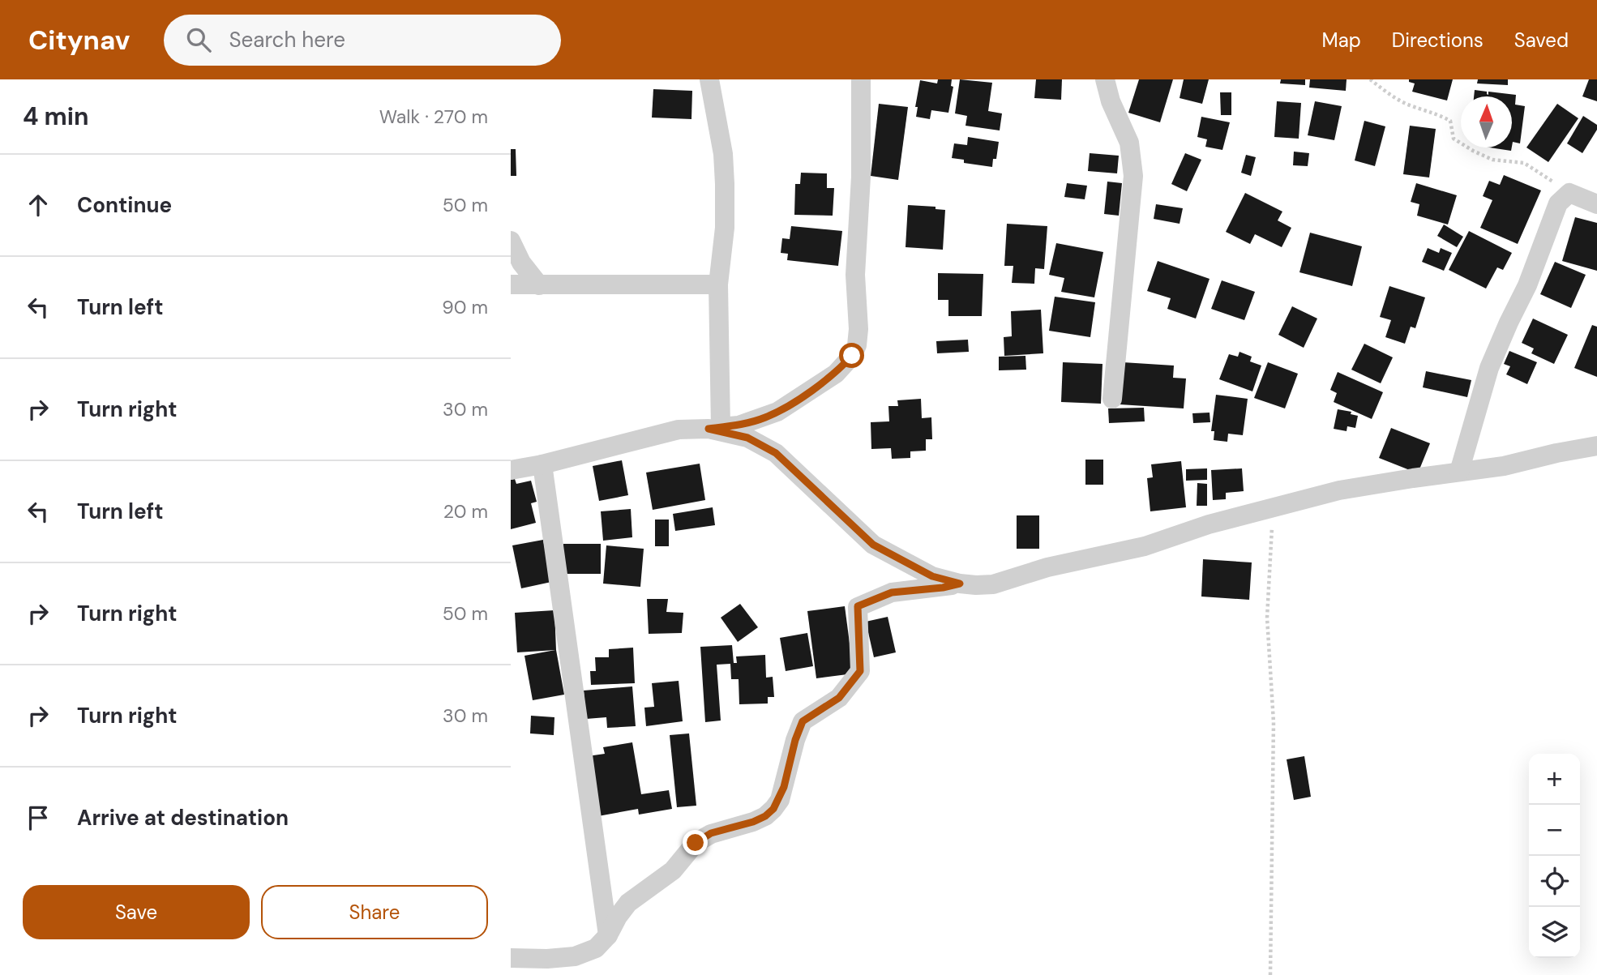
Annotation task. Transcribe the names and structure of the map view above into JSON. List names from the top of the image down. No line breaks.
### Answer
{"north":"top","page":{"header":"Citynav","search":"Search here","nav":["Map","Directions","Saved"],"heading":["4 min","Walk · 270 m"],"list":[["Continue","50 m"],["Turn left","90 m"],["Turn right","30 m"],["Turn left","20 m"],["Turn right","50 m"],["Turn right","30 m"],"Arrive at destination"],"map_buttons":["+","−"],"buttons":["Save","Share"]}}
